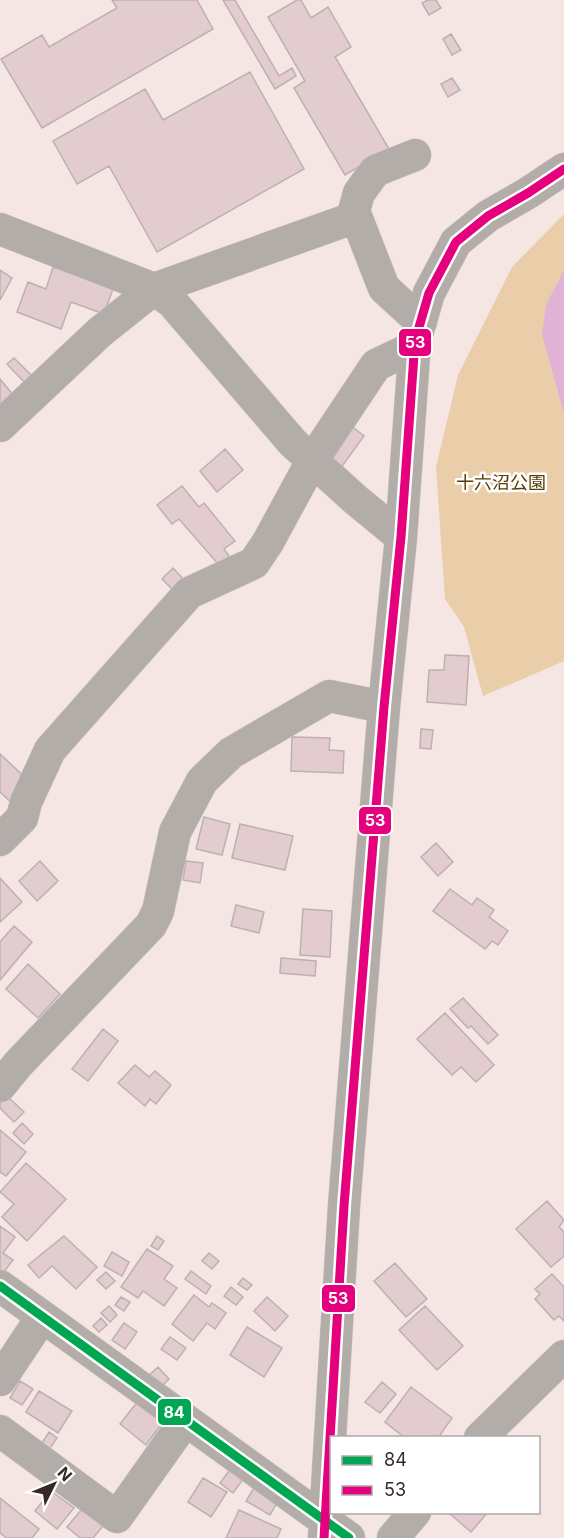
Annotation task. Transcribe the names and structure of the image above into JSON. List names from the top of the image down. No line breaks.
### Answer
{"parks":["十六沼公園"],"lines":["transit line 53","transit line 84"],"legend":["84","53"],"north":"top right"}
